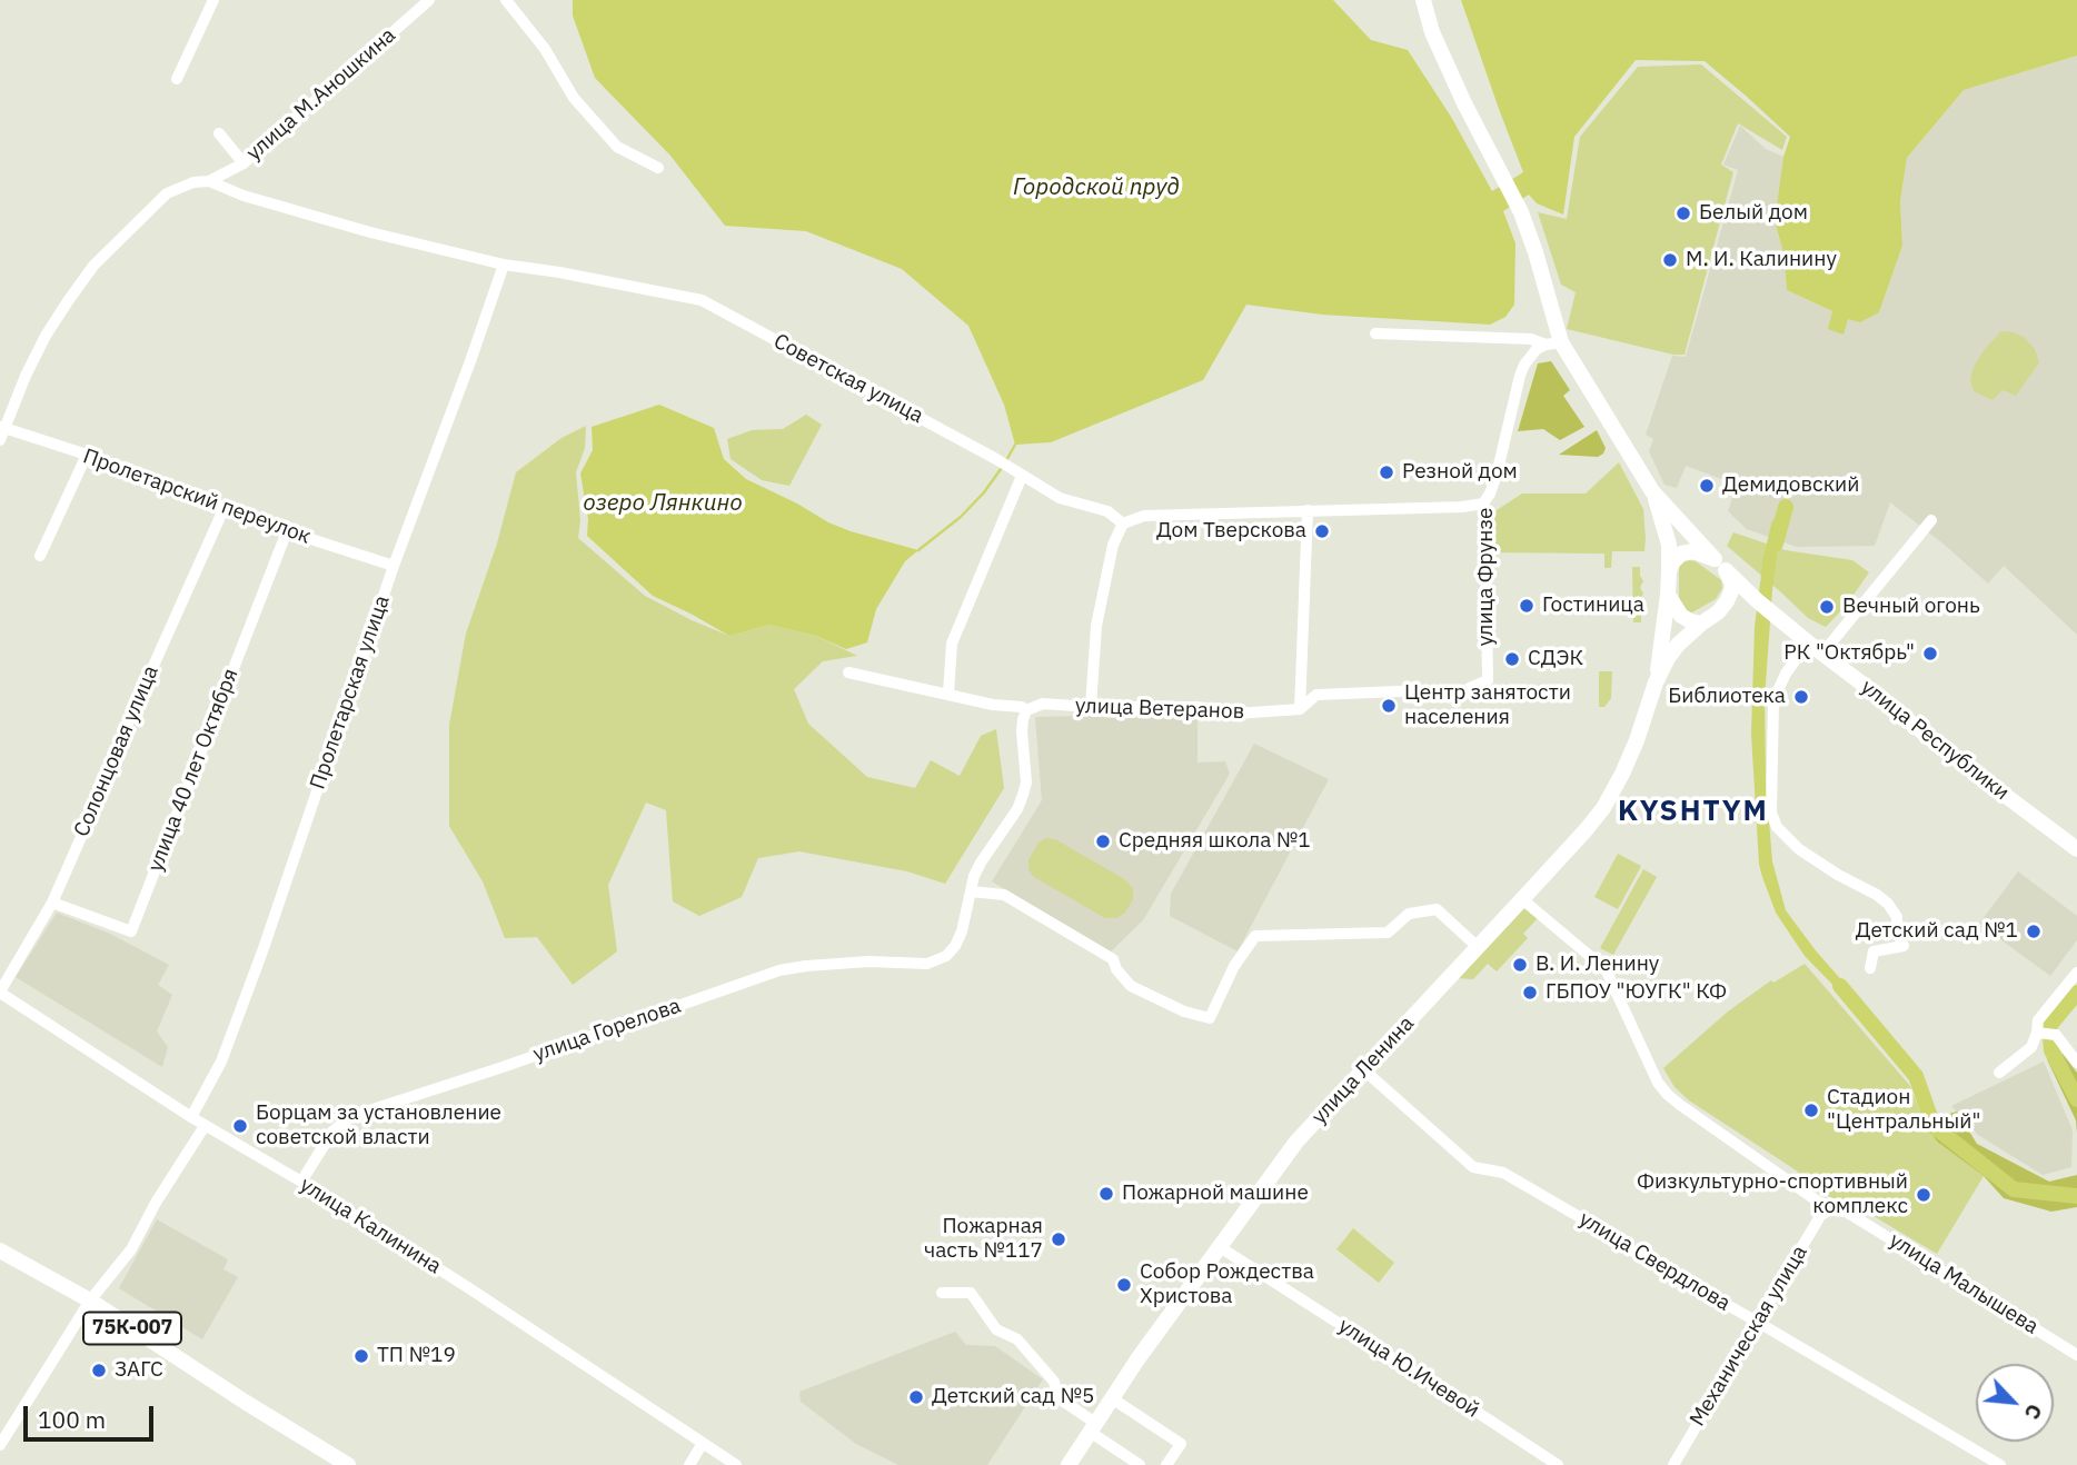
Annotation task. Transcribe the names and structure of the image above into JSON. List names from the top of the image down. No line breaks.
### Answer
{"streets":{"main road":["улица Республики","улица Ленина","75К-007"],"street":["улица М.Аношкина","Советская улица","Пролетарский переулок","улица Фрунзе","Пролетарская улица","улица Ветеранов","Солонцовая улица","улица 40 лет Октября","улица Горелова","улица Калинина","улица Свердлова","улица Малышева","Механическая улица","улица Ю.Ичевой"]},"crossings":[["улица М.Аношкина","Советская улица"],["улица М.Аношкина","Пролетарский переулок"],["Советская улица","Пролетарская улица"],["Пролетарский переулок","Пролетарская улица"],["Пролетарский переулок","Солонцовая улица"],["Пролетарский переулок","улица 40 лет Октября"],["Пролетарская улица","улица Калинина"],["Солонцовая улица","улица 40 лет Октября"],["Солонцовая улица","улица Калинина"],["улица Горелова","улица Калинина"],["улица Ленина","улица Свердлова"],["улица Ленина","улица Малышева"],["улица Ленина","улица Ю.Ичевой"],["улица Свердлова","Механическая улица"],["улица Малышева","Механическая улица"]],"districts":["KYSHTYM"],"water":["Городской пруд","озеро Лянкино"],"places":["Белый дом","М. И. Калинину","Резной дом","Демидовский","Дом Тверскова","Гостиница","Вечный огонь","РК \"Октябрь\"","СДЭК","Библиотека","Центр занятости населения","Средняя школа №1","Детский сад №1","В. И. Ленину","ГБПОУ \"ЮУГК\" КФ","Стадион \"Центральный\"","Борцам за установление советской власти","Пожарной машине","Физкультурно-спортивный комплекс","Пожарная часть №117","Собор Рождества Христова","ТП №19","ЗАГС","Детский сад №5"],"scale_bar":"100 m","north":"bottom right"}
